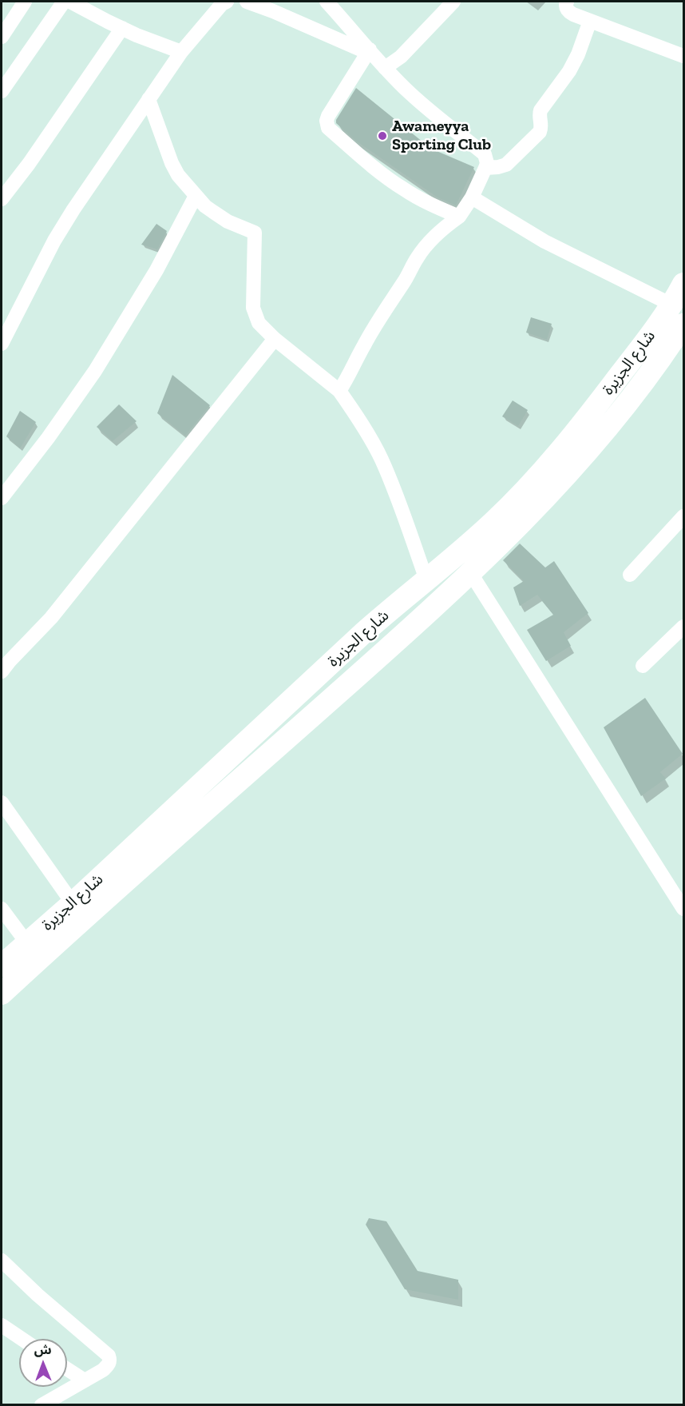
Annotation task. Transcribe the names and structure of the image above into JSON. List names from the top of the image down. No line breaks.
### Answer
{"streets":{"main road":["شارع الجزيرة"]},"places":["Awameyya Sporting Club"],"north":"top"}
